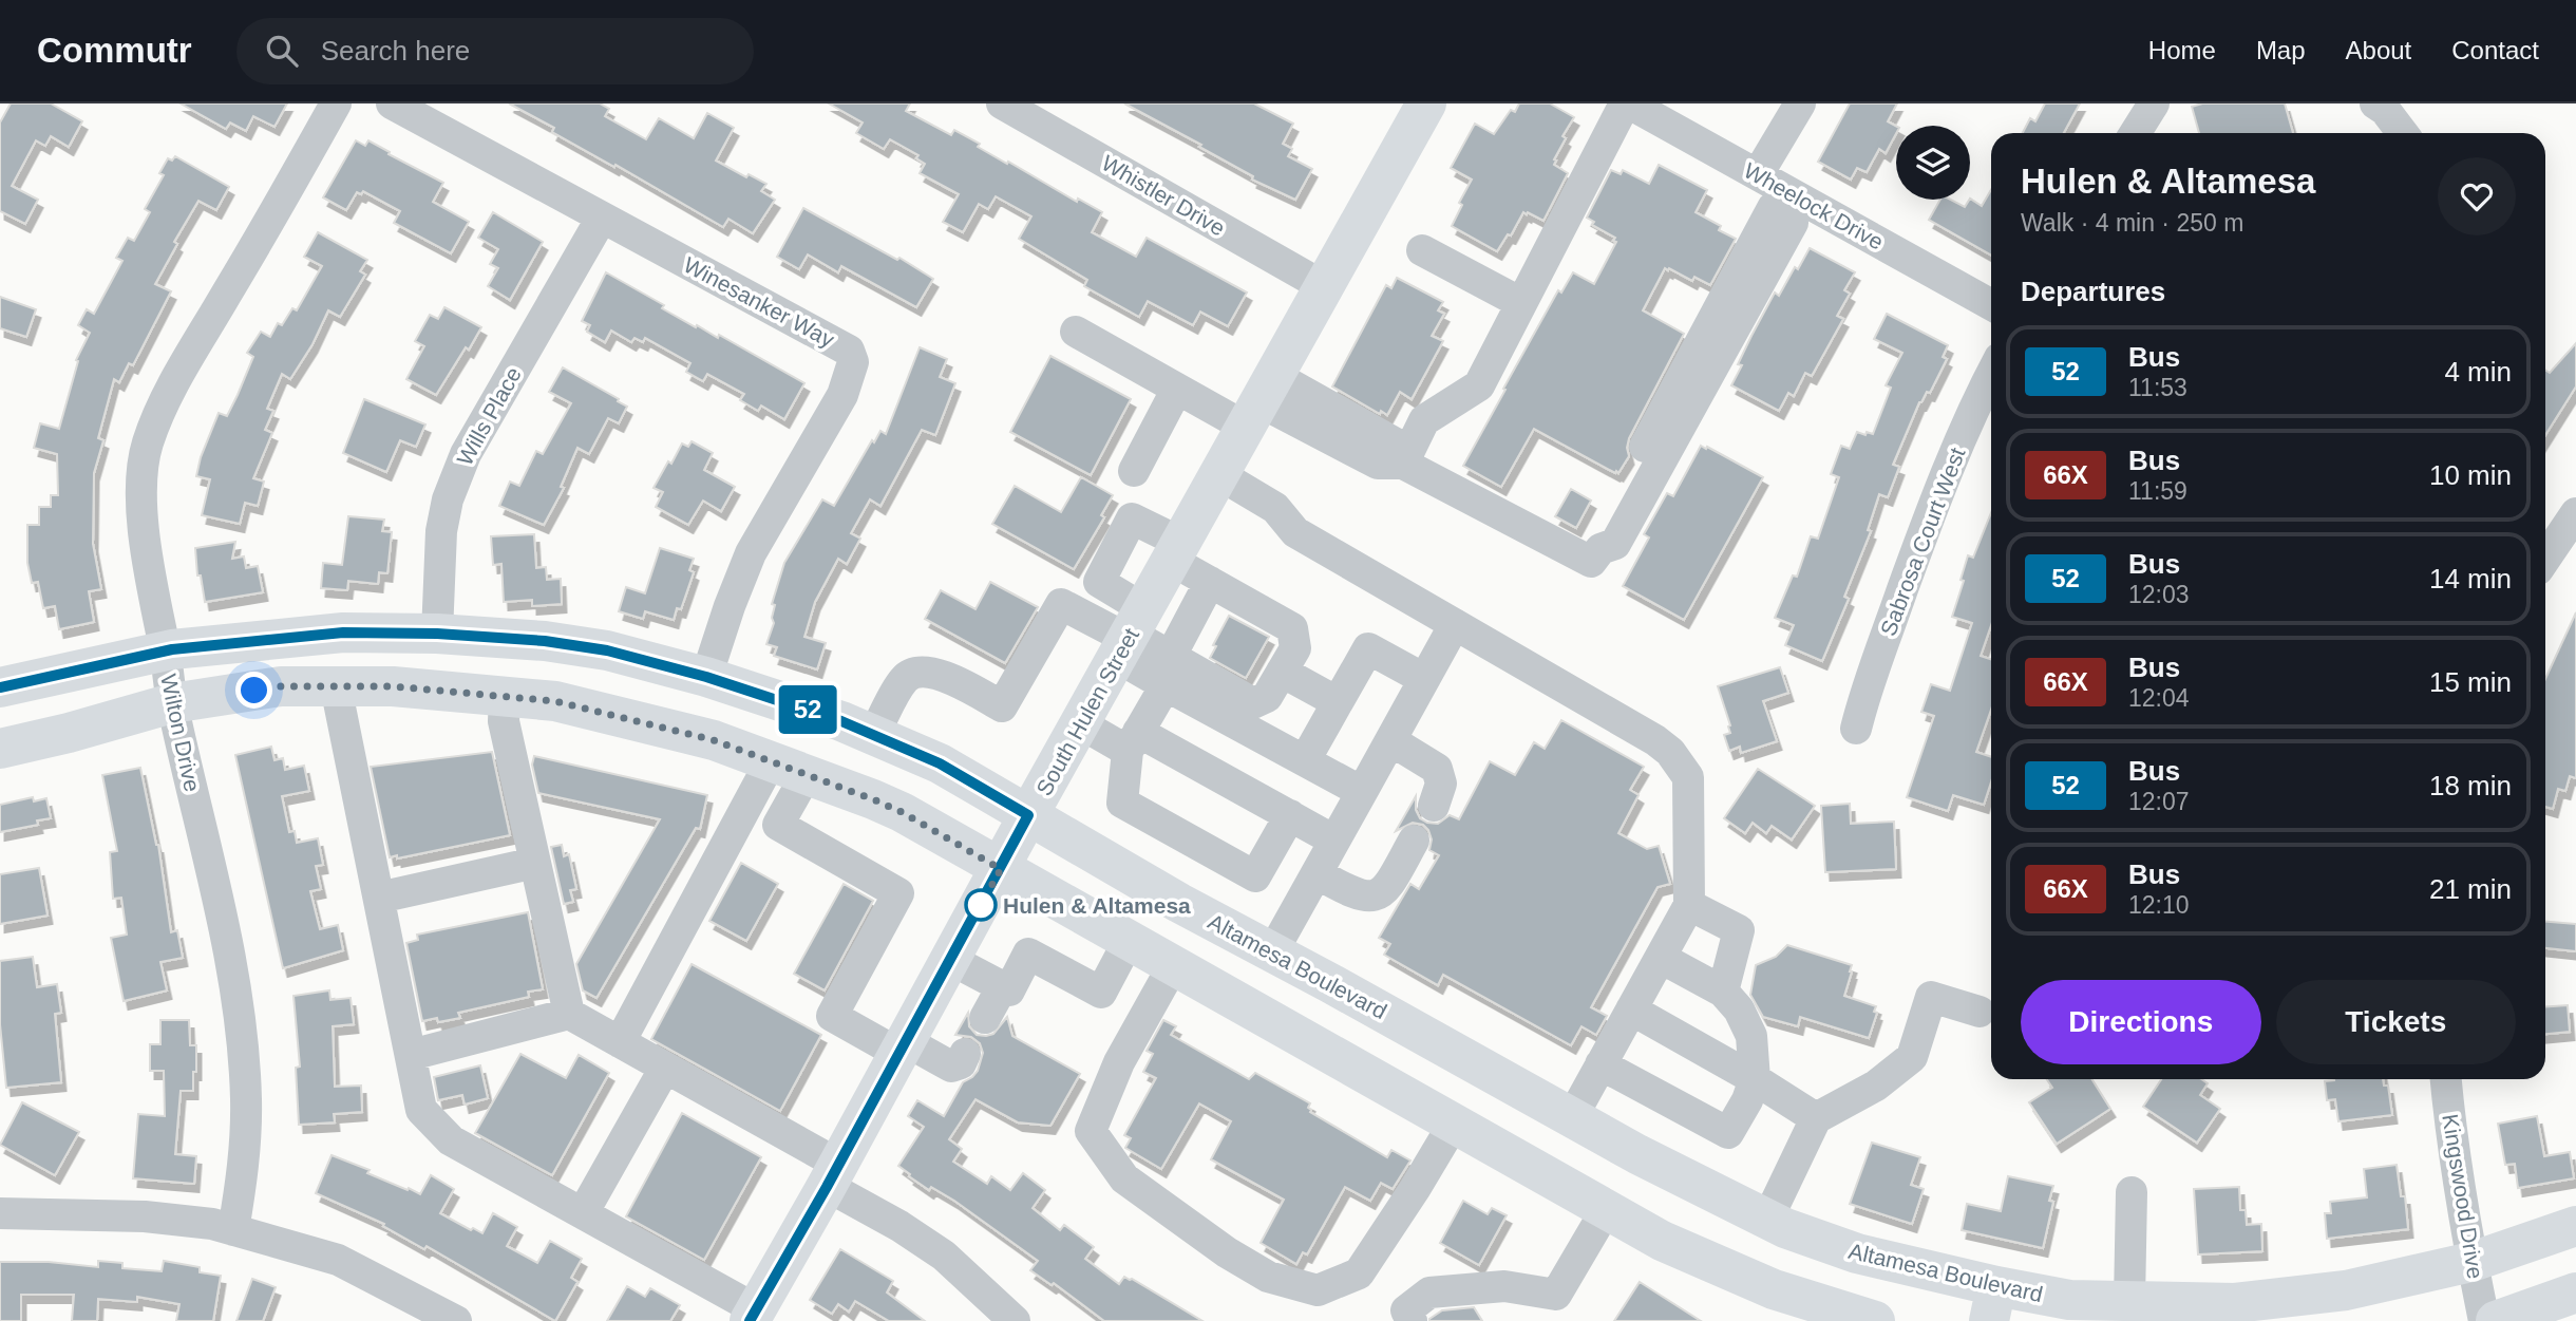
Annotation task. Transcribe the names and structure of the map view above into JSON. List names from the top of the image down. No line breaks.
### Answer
{"streets":{"main road":["South Hulen Street","Altamesa Boulevard"],"street":["Whistler Drive","Wheelock Drive","Winesanker Way","Wills Place","Sabrosa Court West","Wilton Drive","Kingswood Drive"]},"crossings":[["Whistler Drive","South Hulen Street"],["Winesanker Way","Wills Place"],["Winesanker Way","Altamesa Boulevard"],["Wills Place","Altamesa Boulevard"],["South Hulen Street","Altamesa Boulevard"],["Wilton Drive","Altamesa Boulevard"],["Altamesa Boulevard","Kingswood Drive"]],"places":["Hulen & Altamesa"],"lines":["bus line 52"],"page":{"header":"Commutr","search":"Search here","nav":["Home","Map","About","Contact"],"on_map":"52","heading":[["Hulen & Altamesa","Walk · 4 min · 250 m"],"Departures"],"list":[{"mark":"52","name":"Bus","note":"11:53","value":"4 min"},{"mark":"66X","name":"Bus","note":"11:59","value":"10 min"},{"mark":"52","name":"Bus","note":"12:03","value":"14 min"},{"mark":"66X","name":"Bus","note":"12:04","value":"15 min"},{"mark":"52","name":"Bus","note":"12:07","value":"18 min"},{"mark":"66X","name":"Bus","note":"12:10","value":"21 min"}],"buttons":["Directions","Tickets"]}}
